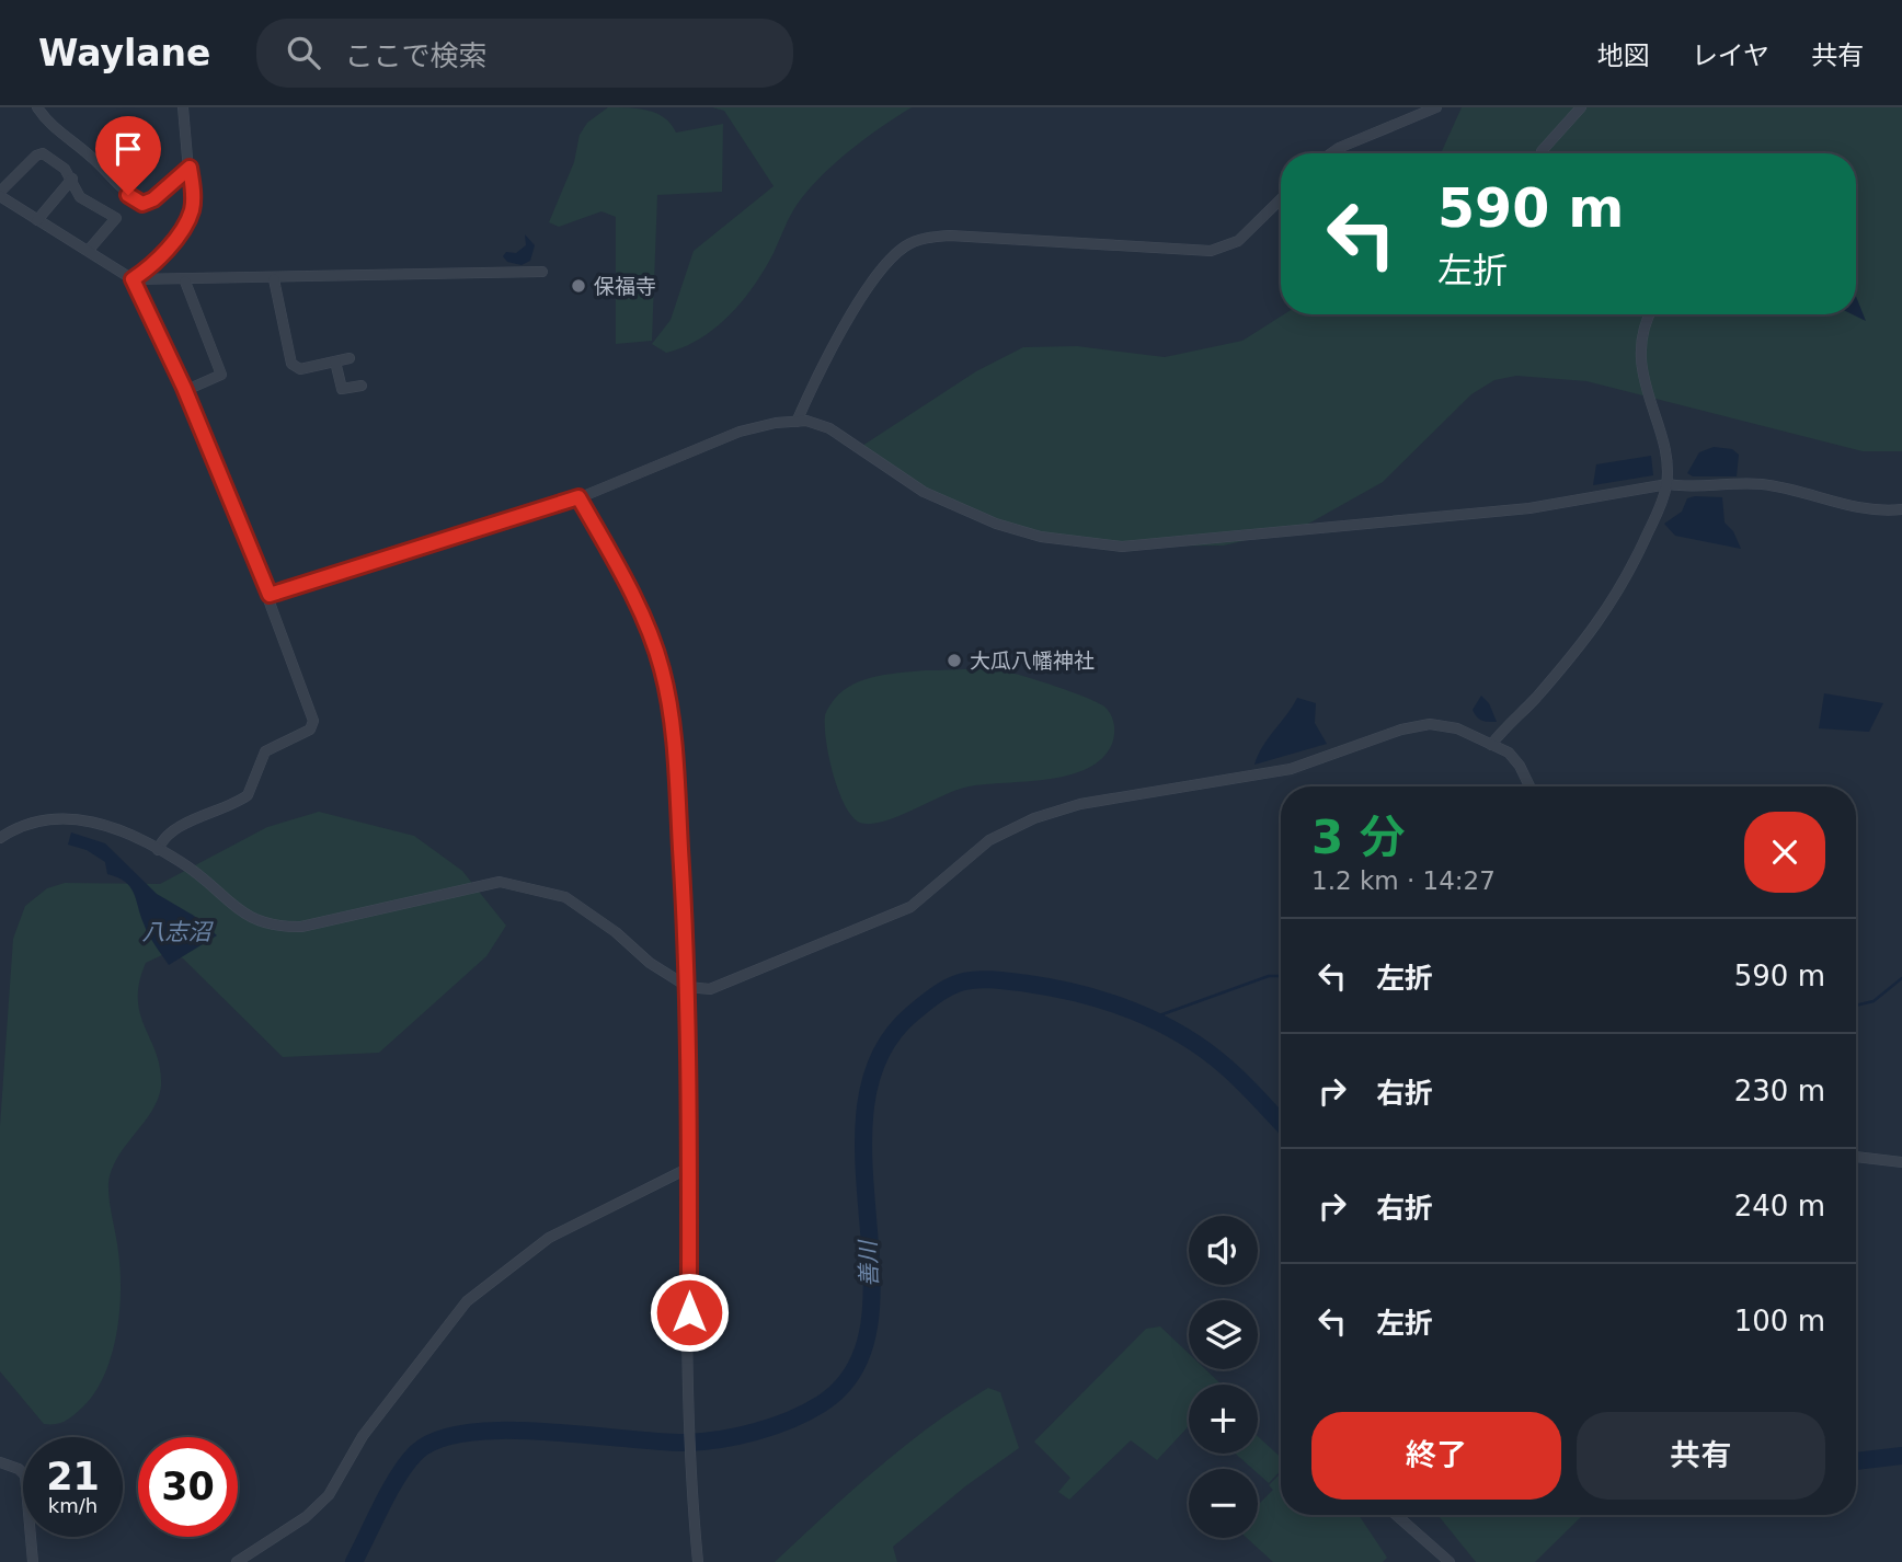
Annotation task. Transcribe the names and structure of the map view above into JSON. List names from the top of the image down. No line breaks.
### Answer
{"water":["八志沼","善川"],"places":["保福寺","大瓜八幡神社"],"page":{"header":"Waylane","search":"ここで検索","nav":["地図","レイヤ","共有"],"turn":["590 m","左折"],"heading":["3 分","1.2 km · 14:27"],"list":[{"name":"左折","value":"590 m"},{"name":"右折","value":"230 m"},{"name":"右折","value":"240 m"},{"name":"左折","value":"100 m"}],"map_buttons":["+","−"],"buttons":["終了","共有"],"speed":"21 km/h","limit":"30"}}
